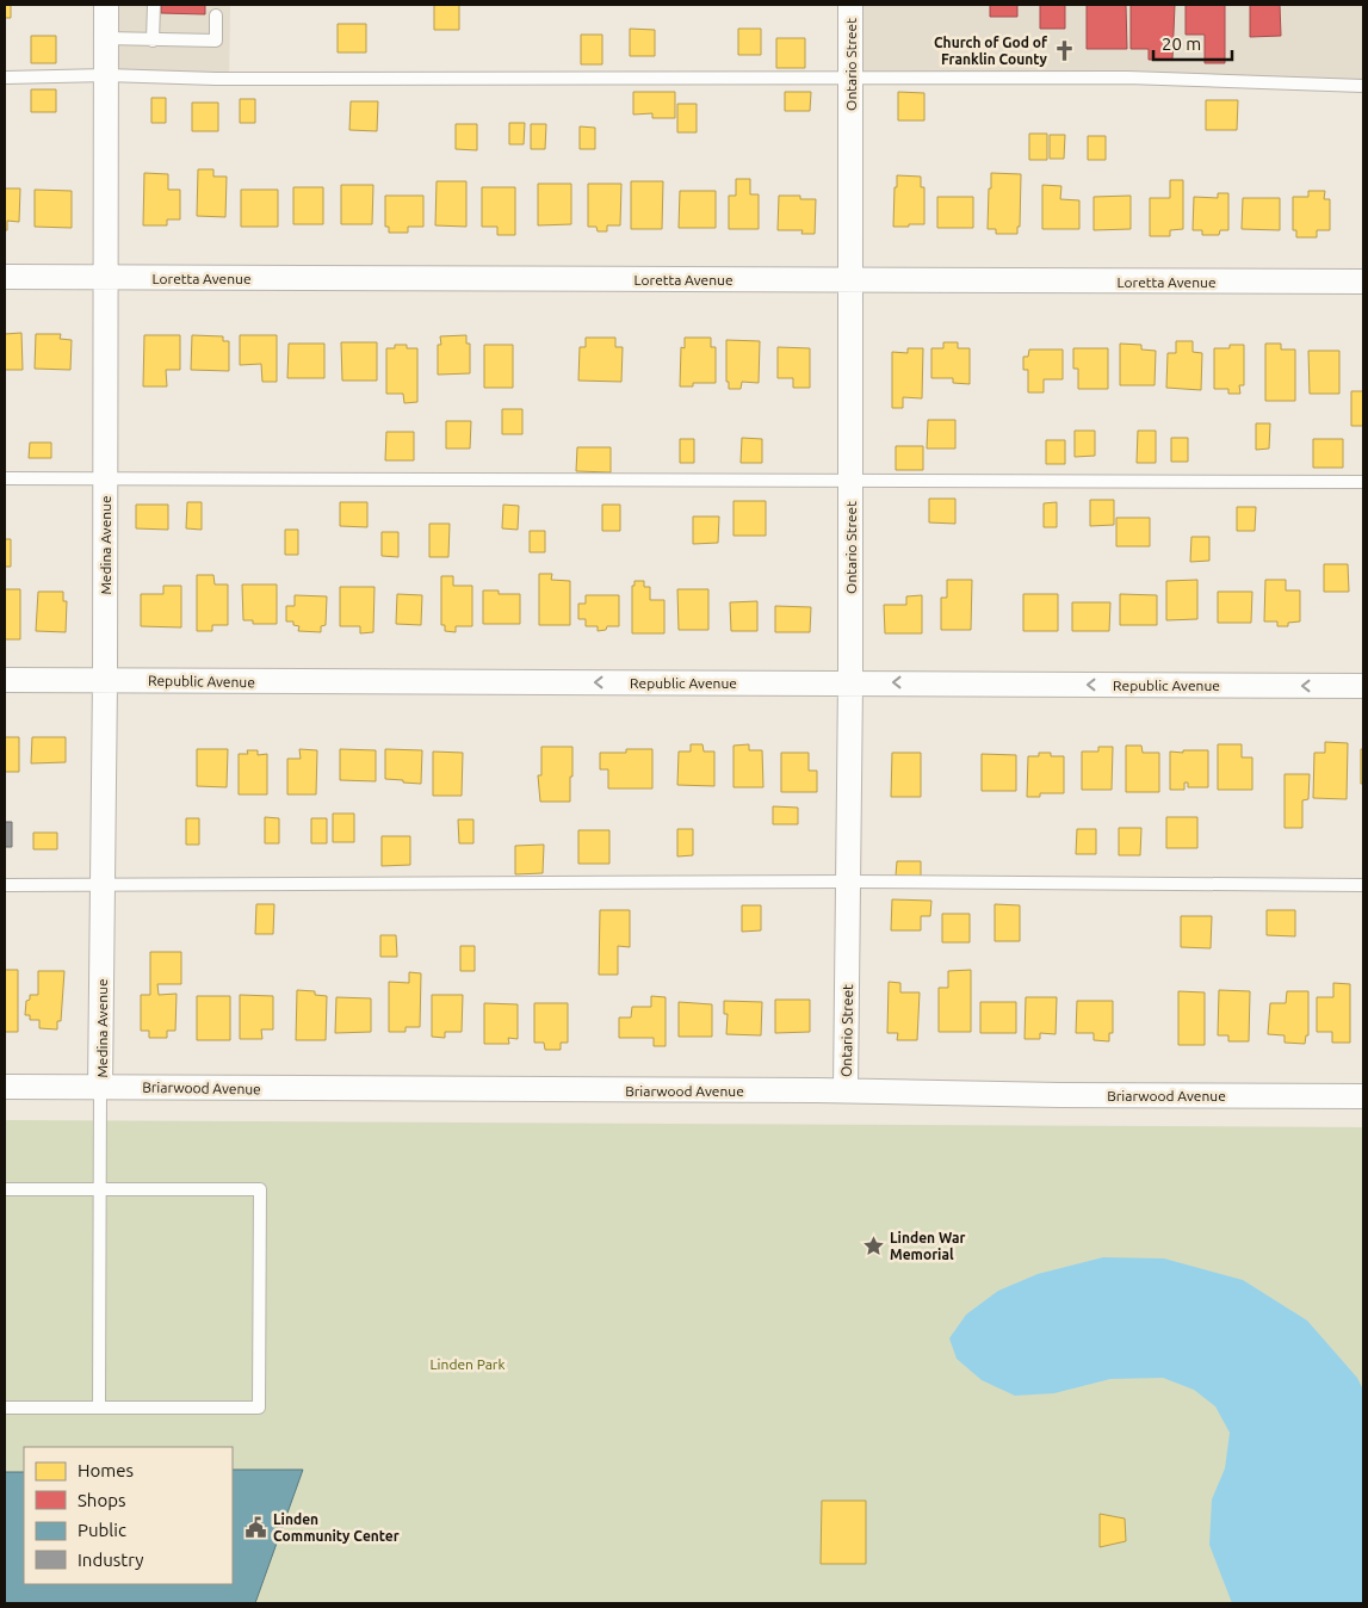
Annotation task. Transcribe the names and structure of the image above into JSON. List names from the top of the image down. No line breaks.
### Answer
{"streets":{"street":["Ontario Street","Loretta Avenue","Medina Avenue","Republic Avenue","Briarwood Avenue"]},"crossings":[["Ontario Street","Loretta Avenue"],["Ontario Street","Republic Avenue"],["Ontario Street","Briarwood Avenue"],["Loretta Avenue","Medina Avenue"],["Medina Avenue","Republic Avenue"],["Medina Avenue","Briarwood Avenue"]],"one_way":["Republic Avenue"],"parks":["Linden Park"],"places":{"church":["Church of God of Franklin County"],"place":["Linden War Memorial"],"public building":["Linden Community Center"]},"legend":["Homes","Shops","Public","Industry"],"scale_bar":"20 m"}
